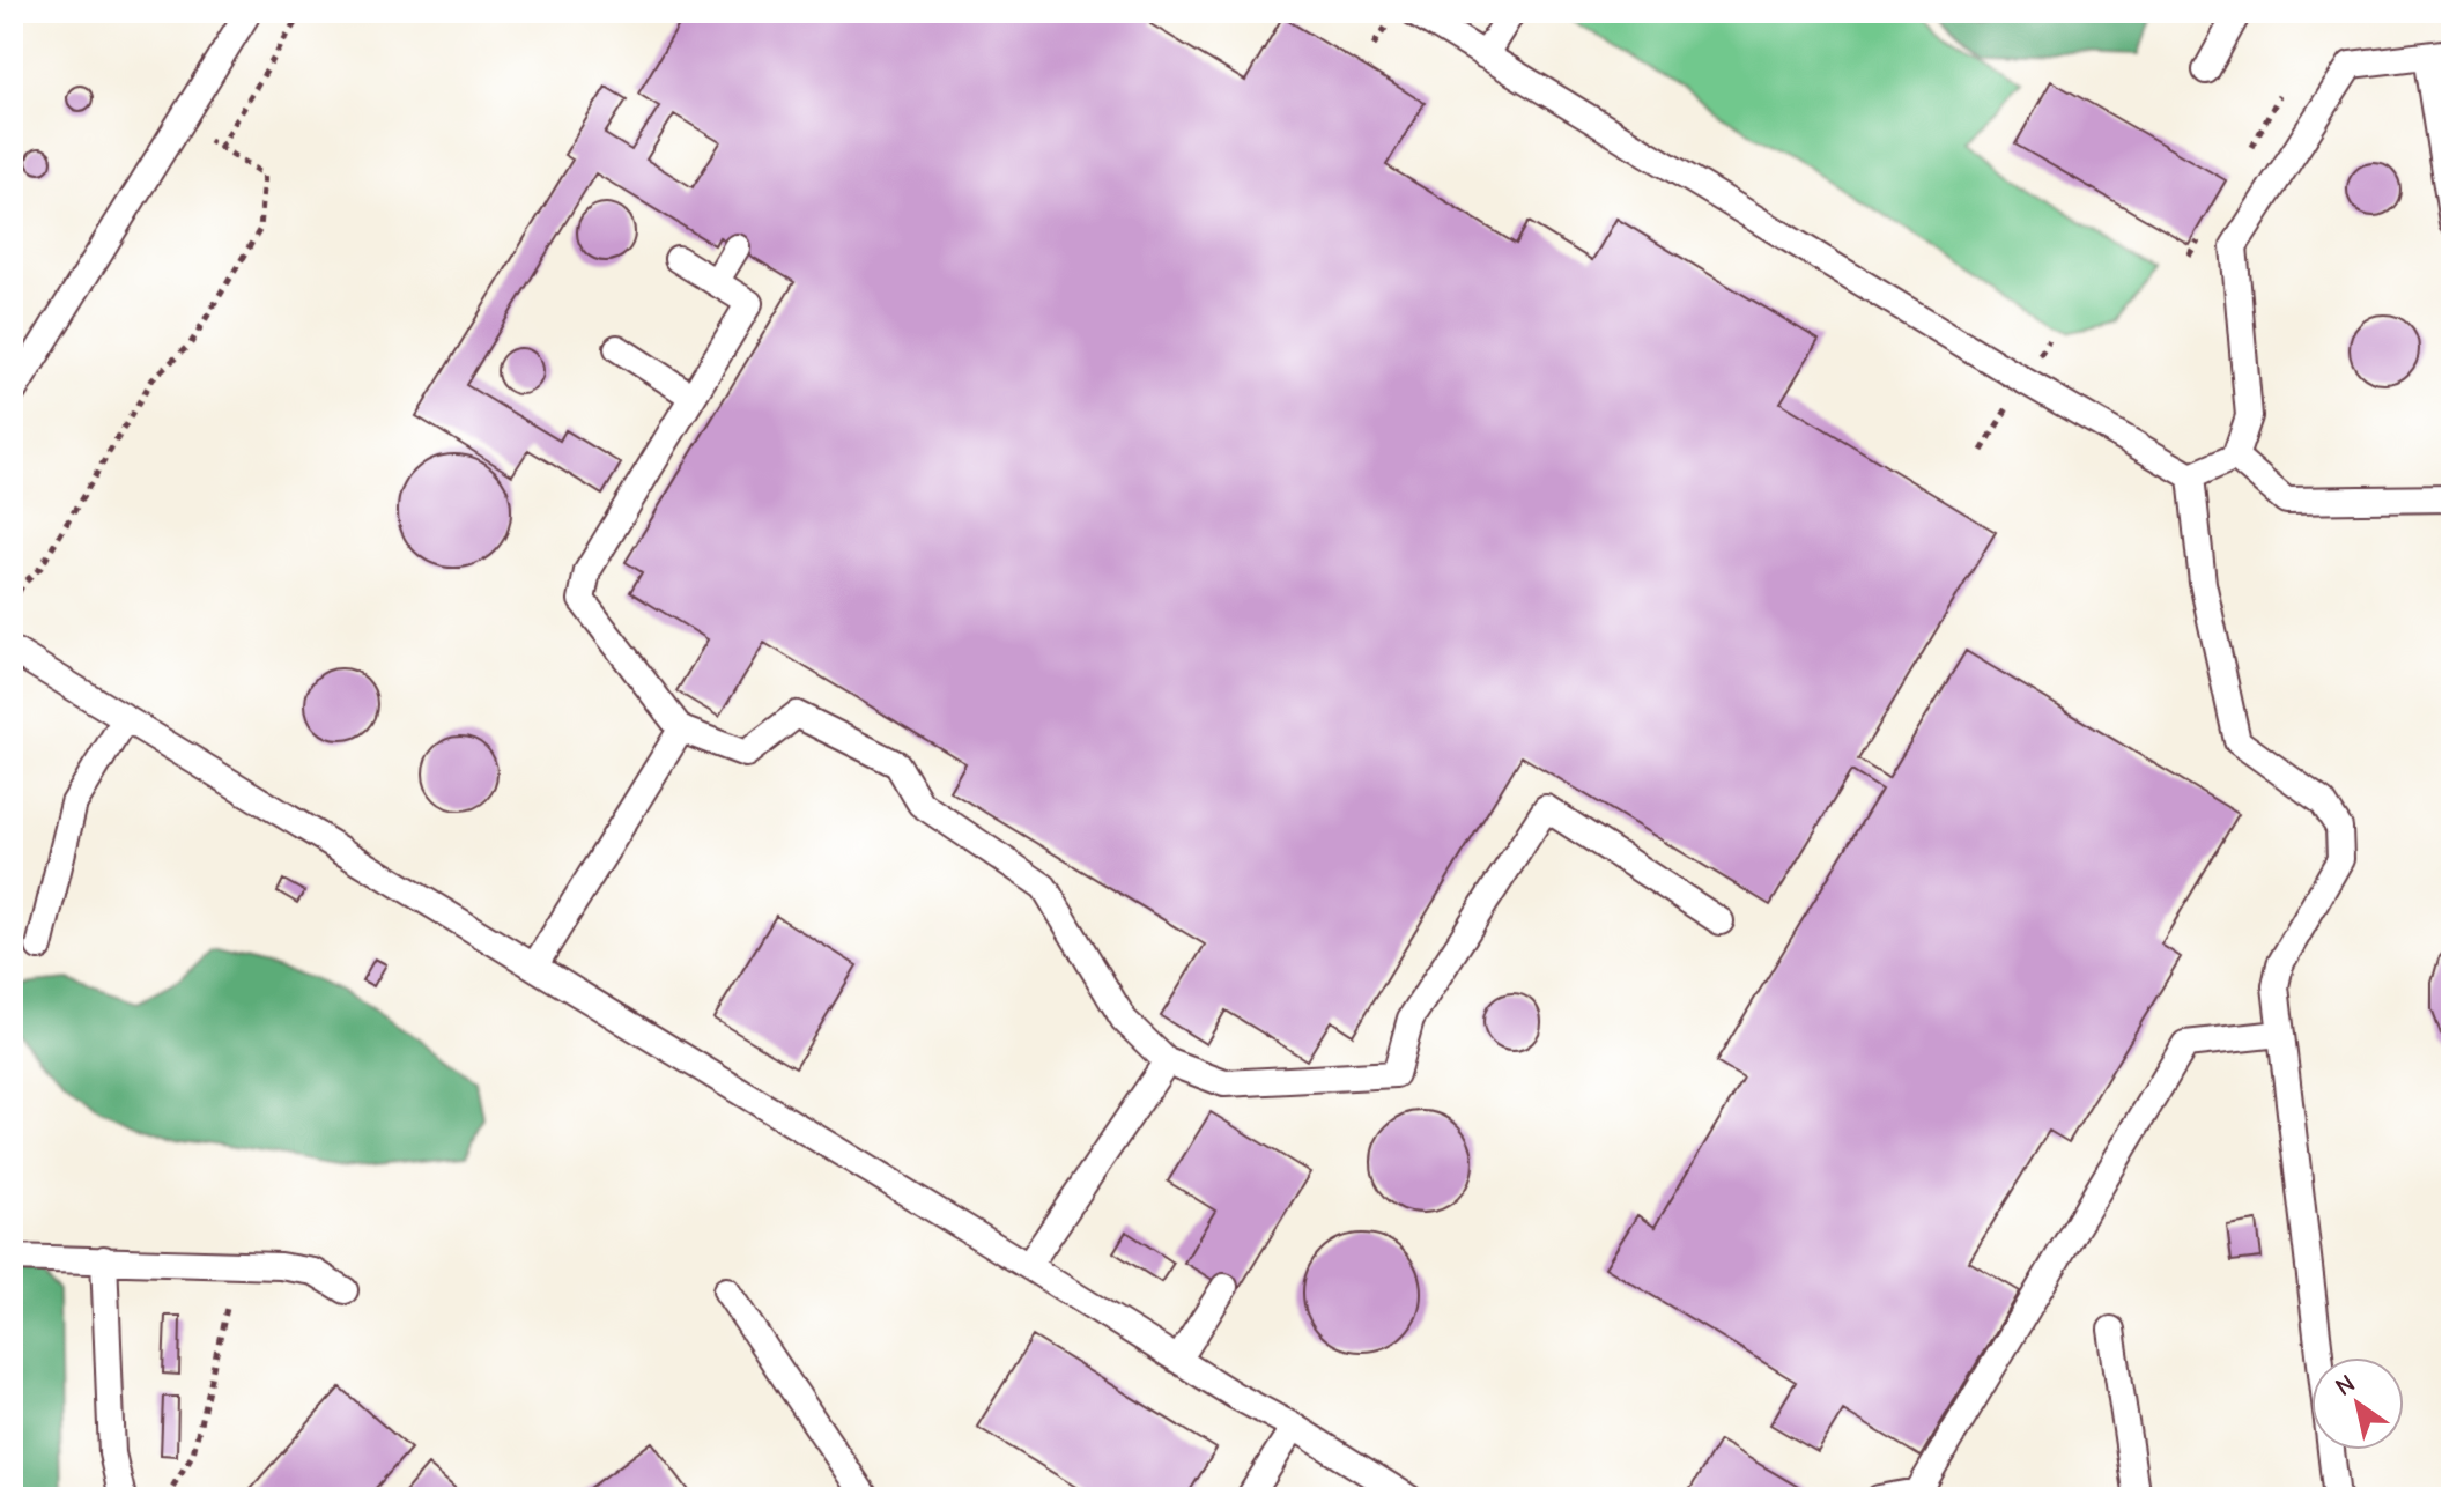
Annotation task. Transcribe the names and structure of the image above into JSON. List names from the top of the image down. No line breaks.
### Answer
{"north":"top left"}
